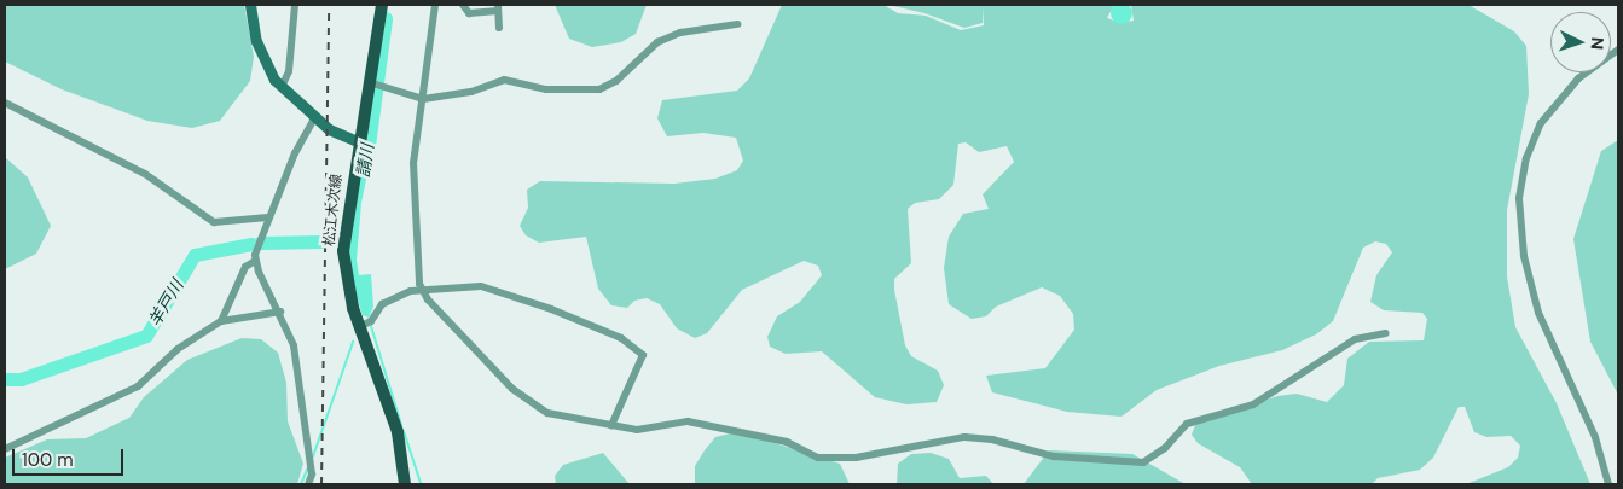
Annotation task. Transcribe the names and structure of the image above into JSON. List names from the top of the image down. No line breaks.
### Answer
{"streets":{"main road":["松江木次線"]},"water":["請川","羊戸川"],"scale_bar":"100 m","north":"right"}
